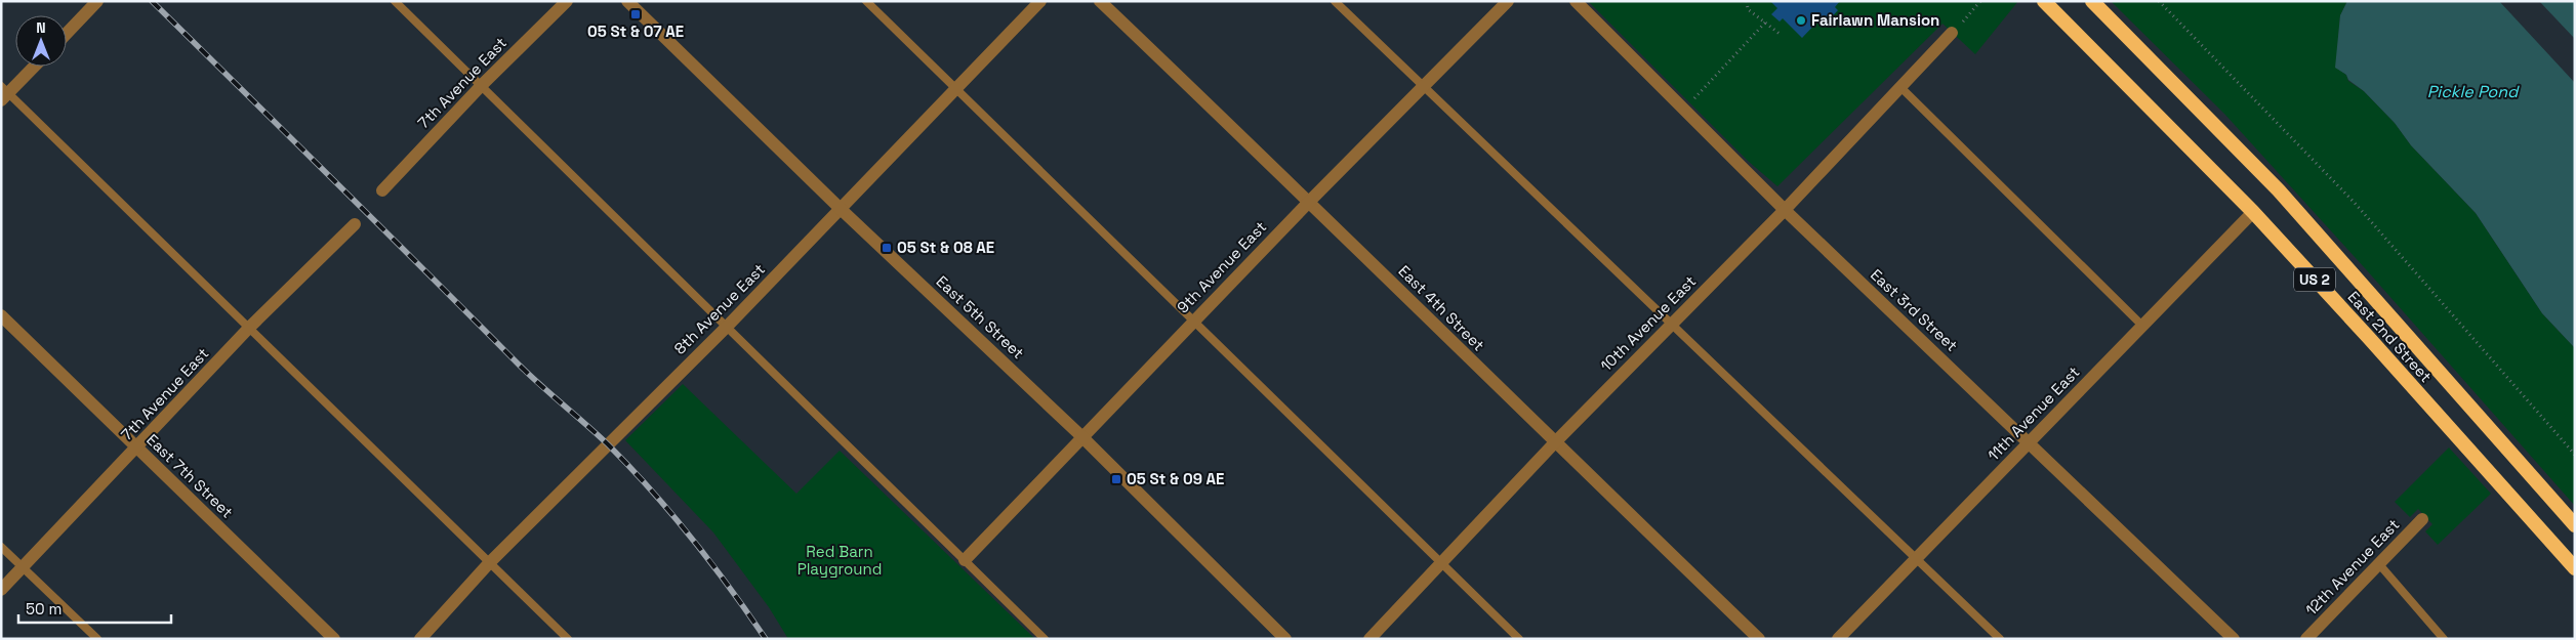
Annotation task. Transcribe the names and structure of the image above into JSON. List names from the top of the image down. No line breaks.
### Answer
{"streets":{"highway":["US 2","East 2nd Street"],"street":["7th Avenue East","9th Avenue East","East 4th Street","8th Avenue East","East 3rd Street","East 5th Street","10th Avenue East","11th Avenue East","East 7th Street","12th Avenue East"]},"crossings":[["7th Avenue East","East 7th Street"],["9th Avenue East","East 4th Street"],["9th Avenue East","East 5th Street"],["East 4th Street","10th Avenue East"],["8th Avenue East","East 5th Street"],["East 3rd Street","10th Avenue East"],["East 3rd Street","11th Avenue East"],["East 2nd Street","11th Avenue East"]],"water":["Pickle Pond"],"parks":["Red Barn Playground"],"places":{"transit":["05 St & 07 AE","05 St & 08 AE","05 St & 09 AE"],"other":["Fairlawn Mansion"]},"scale_bar":"50 m","north":"top"}
